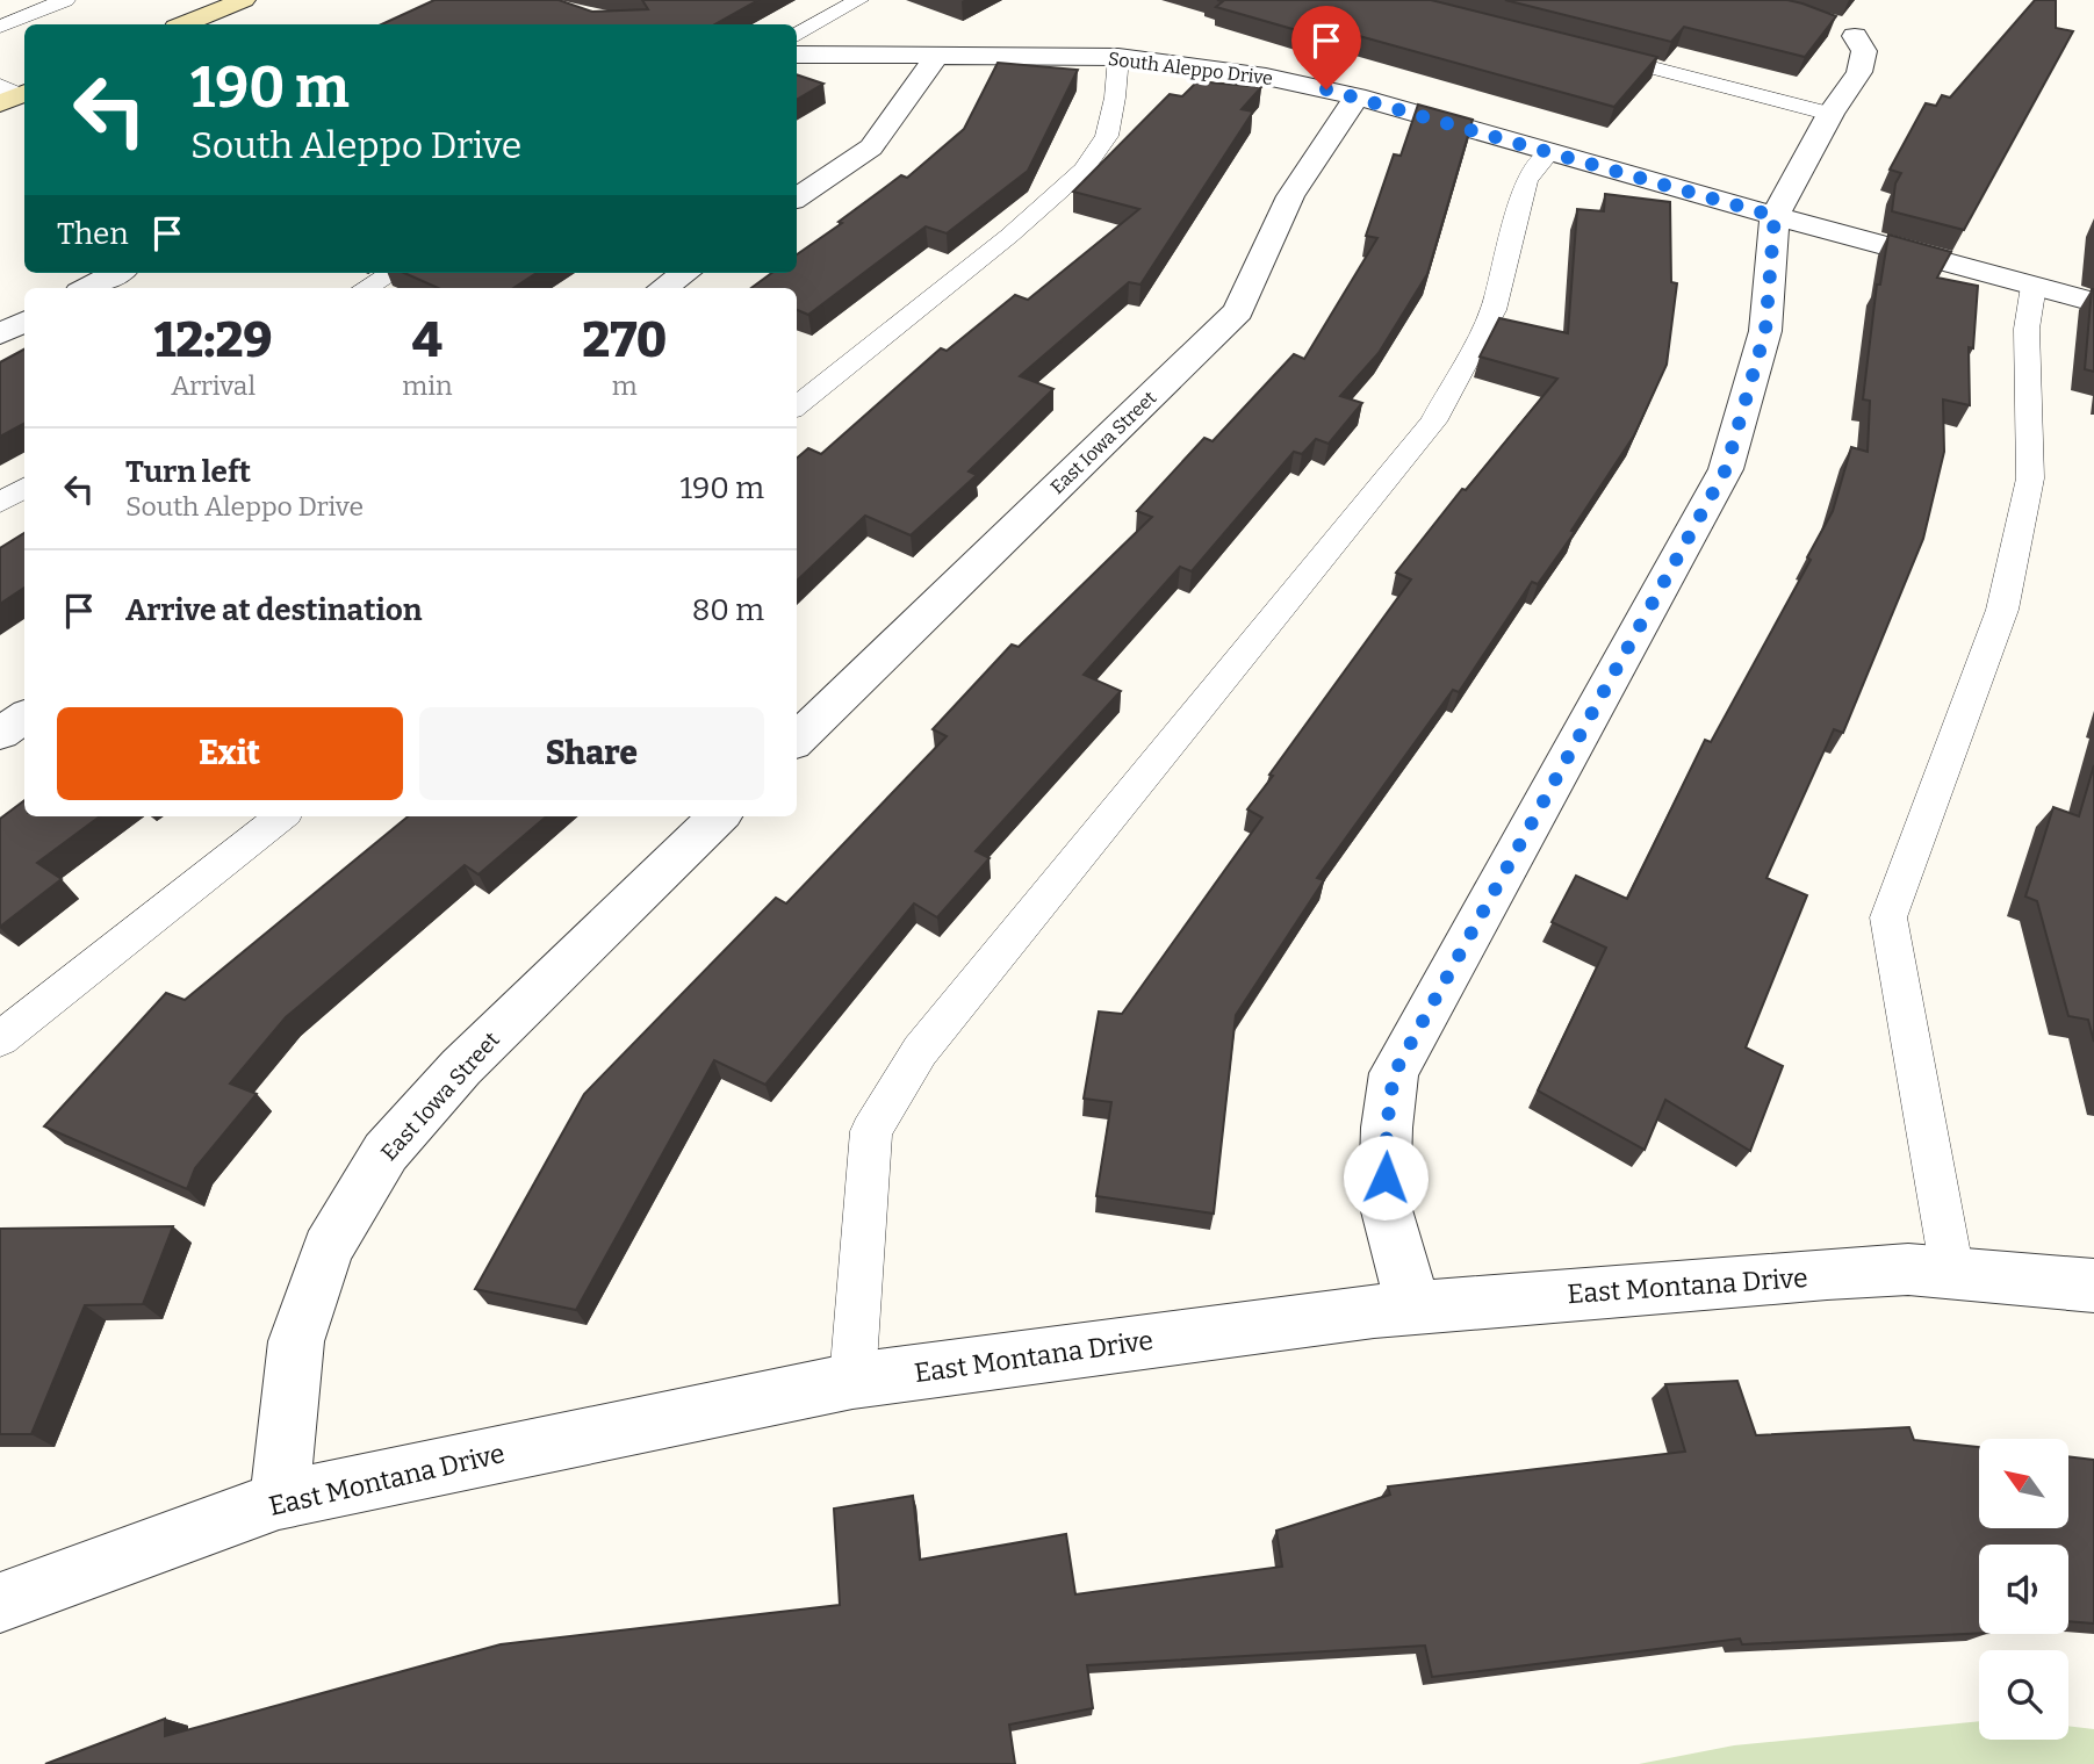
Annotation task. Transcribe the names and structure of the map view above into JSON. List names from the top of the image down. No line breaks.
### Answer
{"streets":{"street":["South Aleppo Drive","East Iowa Street","East Montana Drive"]},"crossings":[["South Aleppo Drive","East Iowa Street"],["East Iowa Street","East Montana Drive"]],"north":"top left","page":{"turn":["190 m","South Aleppo Drive"],"then":"Then","eta":["12:29","Arrival","4","min","270","m"],"list":[{"name":"Turn left","note":"South Aleppo Drive","value":"190 m"},{"name":"Arrive at destination","value":"80 m"}],"buttons":["Exit","Share"]}}
